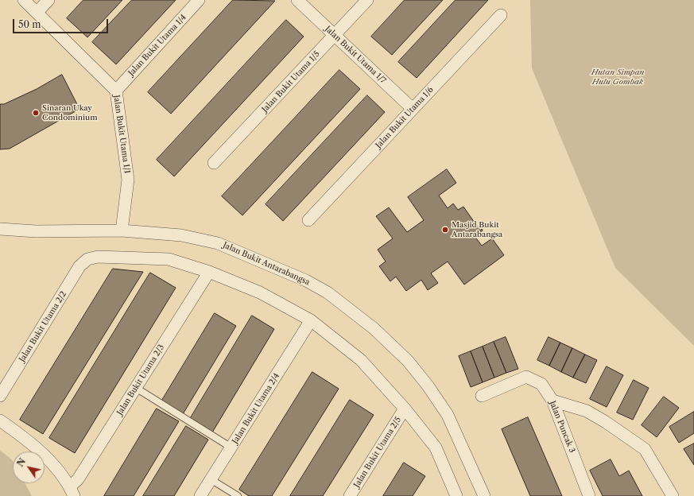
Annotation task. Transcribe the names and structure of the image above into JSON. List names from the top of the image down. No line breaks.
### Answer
{"streets":{"street":["Jalan Bukit Utama 1/4","Jalan Bukit Utama 1/7","Jalan Bukit Utama 1/5","Jalan Bukit Utama 1/6","Jalan Bukit Utama 1/1","Jalan Bukit Antarabangsa","Jalan Bukit Utama 2/2","Jalan Bukit Utama 2/3","Jalan Bukit Utama 2/4","Jalan Puncak 3","Jalan Bukit Utama 2/5"]},"crossings":[["Jalan Bukit Utama 1/4","Jalan Bukit Utama 1/1"],["Jalan Bukit Utama 1/7","Jalan Bukit Utama 1/5"],["Jalan Bukit Utama 1/7","Jalan Bukit Utama 1/6"],["Jalan Bukit Utama 1/1","Jalan Bukit Antarabangsa"],["Jalan Bukit Utama 2/2","Jalan Bukit Utama 2/3"]],"parks":["Hutan Simpan Hulu Gombak"],"places":["Sinaran Ukay Condominium","Masjid Bukit Antarabangsa"],"scale_bar":"50 m","north":"top left"}
